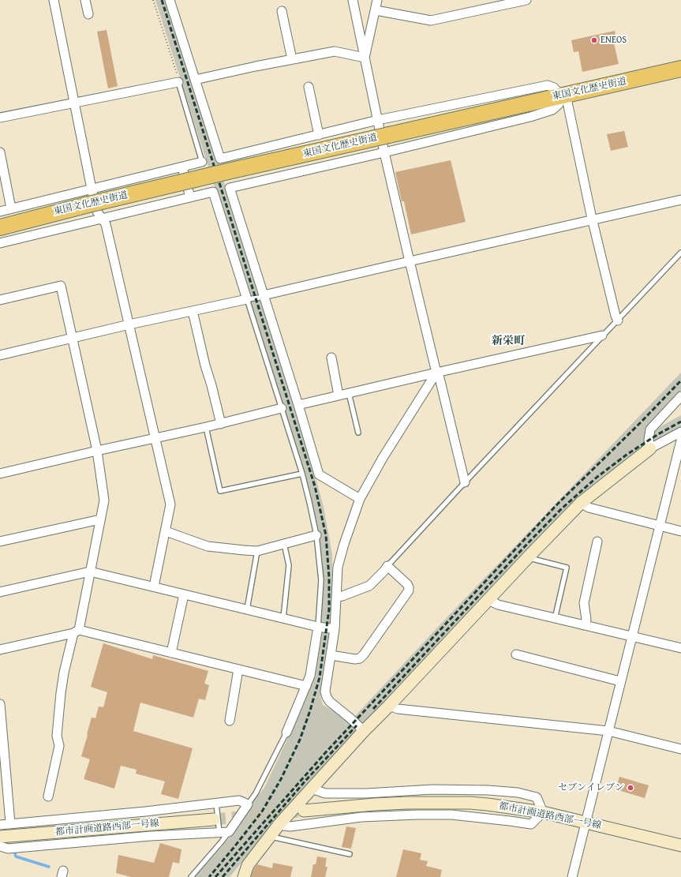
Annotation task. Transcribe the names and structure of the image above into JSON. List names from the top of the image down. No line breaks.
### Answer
{"streets":{"highway":["東国文化歴史街道"],"street":["都市計画道路西部一号線"]},"districts":["新栄町"],"places":["ENEOS","セブンイレブン"]}
